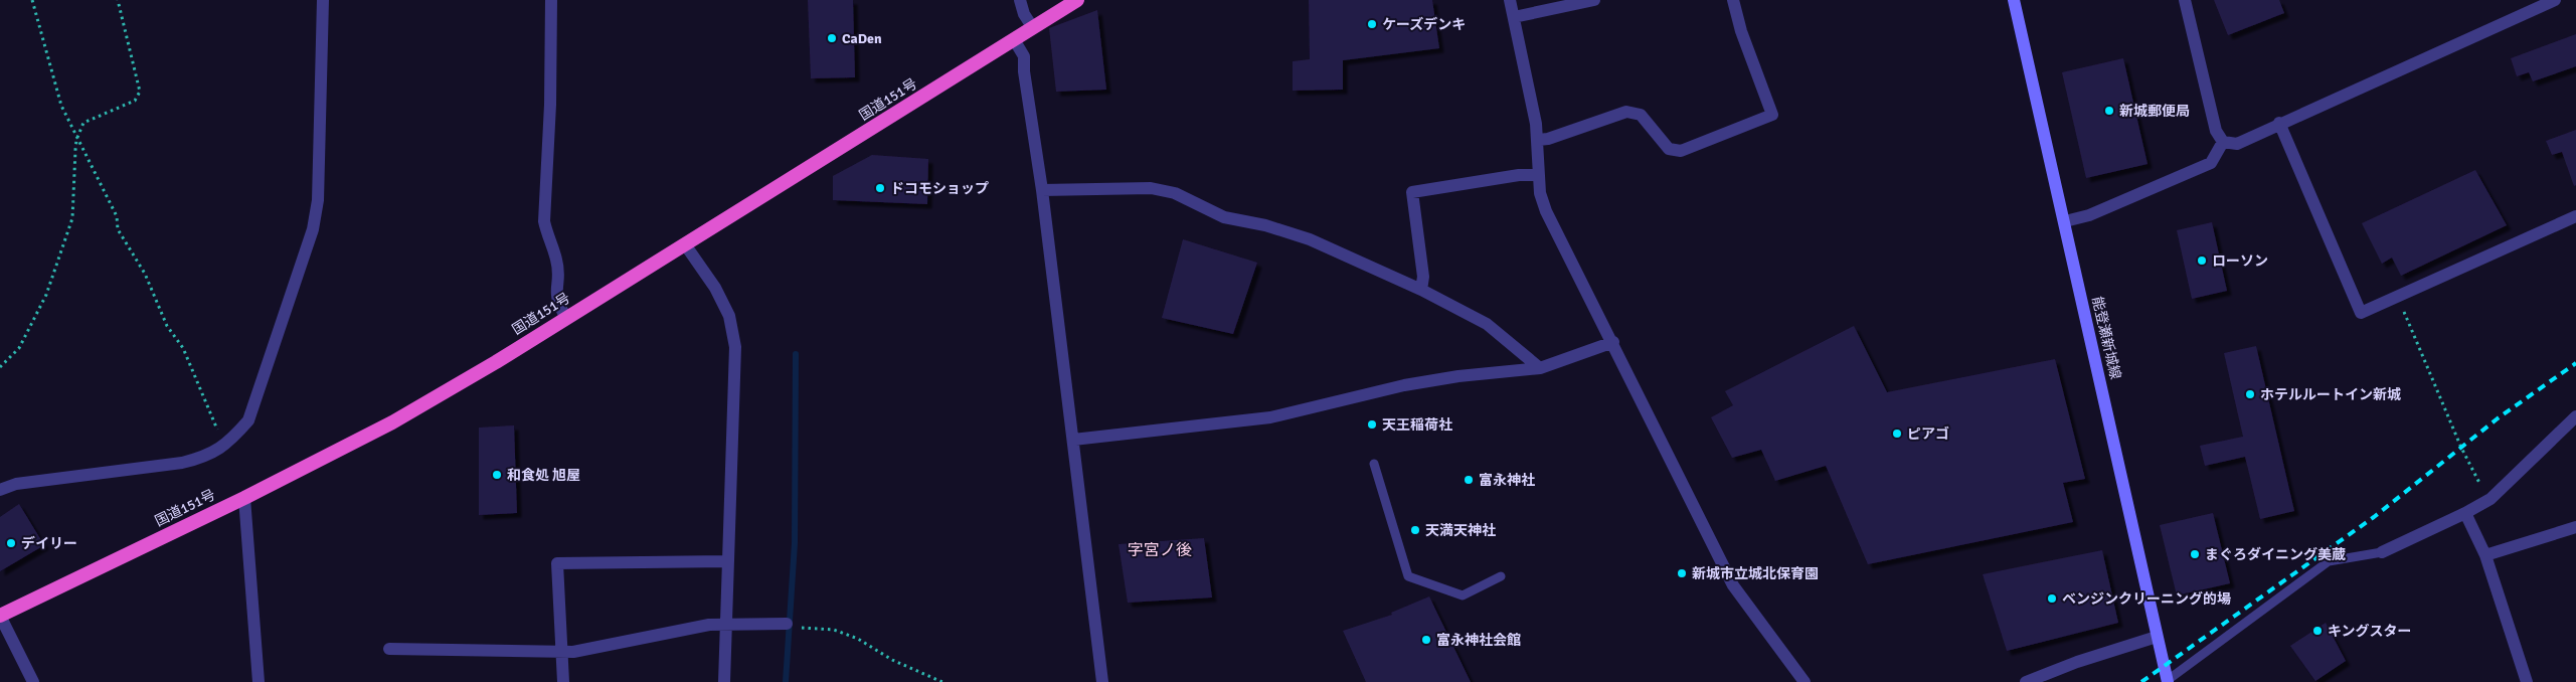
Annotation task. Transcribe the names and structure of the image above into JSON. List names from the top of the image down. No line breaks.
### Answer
{"streets":{"highway":["国道151号"],"main road":["能登瀬新城線"]},"districts":["字宮ノ後"],"places":["ケーズデンキ","CaDen","新城郵便局","ドコモショップ","ローソン","ホテルルートイン新城","天王稲荷社","ピアゴ","和食処 旭屋","富永神社","天満天神社","デイリー","まぐろダイニング美蔵","新城市立城北保育園","ベンジンクリーニング的場","キングスター","富永神社会館"]}
